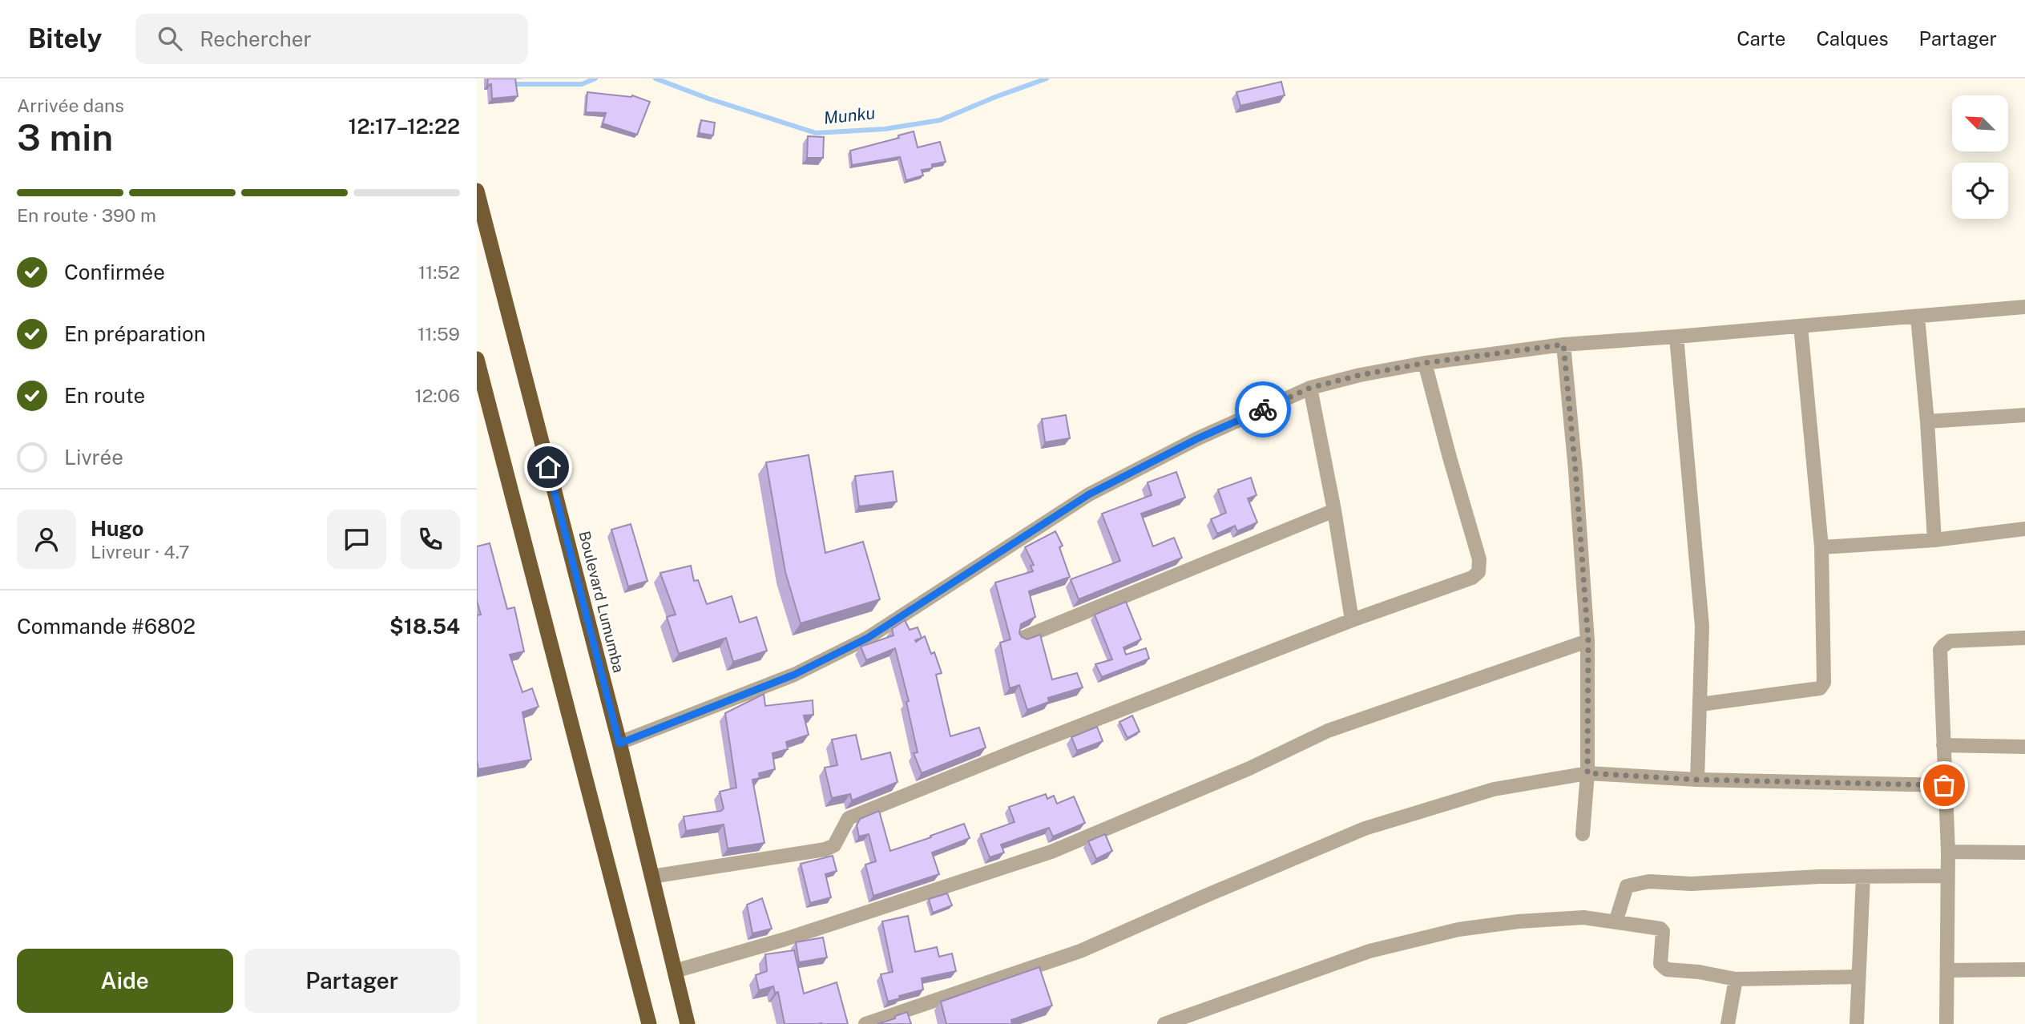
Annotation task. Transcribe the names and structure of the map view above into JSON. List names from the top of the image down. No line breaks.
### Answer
{"streets":{"highway":["Boulevard Lumumba"]},"water":["Munku"],"north":"top left","page":{"header":"Bitely","search":"Rechercher","nav":["Carte","Calques","Partager"],"heading":["3 min","Arrivée dans","12:17–12:22"],"panel":["Hugo","Livreur · 4.7","Commande #6802","$18.54"],"bar":"En route · 390 m","list":[["Confirmée","11:52"],["En préparation","11:59"],["En route","12:06"],"Livrée"],"buttons":["Aide","Partager"]}}
